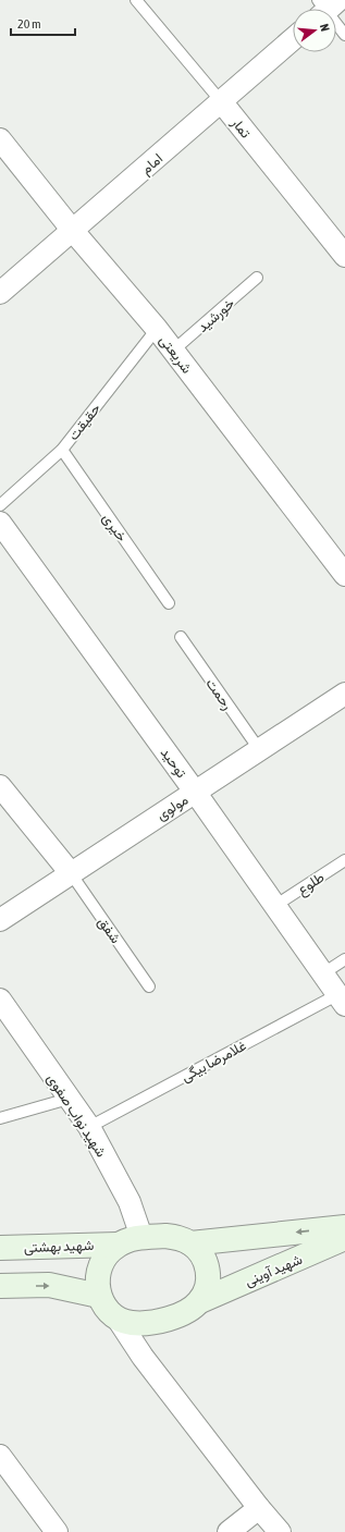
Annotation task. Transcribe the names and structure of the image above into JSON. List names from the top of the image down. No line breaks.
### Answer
{"streets":{"street":["تمار","امام","شریعتی","توحید","مولوی","شهید نواب صفوی","شهید بهشتی","شهید آوینی"],"lane":["خورشید","حقیقت","خیری","رحمت","طلوع","شفق","غلامرضا بیگی"]},"crossings":[["تمار","امام"],["امام","شریعتی"],["خورشید","شریعتی"],["شریعتی","حقیقت"],["حقیقت","خیری"],["رحمت","مولوی"],["توحید","مولوی"],["توحید","طلوع"],["توحید","غلامرضا بیگی"],["مولوی","شفق"],["غلامرضا بیگی","شهید نواب صفوی"],["شهید نواب صفوی","شهید بهشتی"],["شهید نواب صفوی","شهید آوینی"],["شهید بهشتی","شهید آوینی"]],"scale_bar":"20 m","north":"right"}
